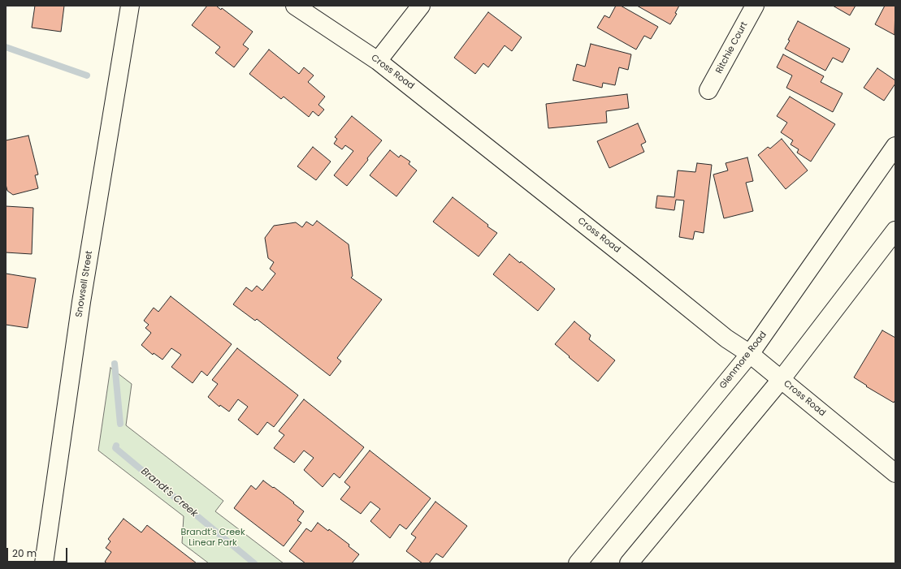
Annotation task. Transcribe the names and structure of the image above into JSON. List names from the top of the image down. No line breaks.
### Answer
{"streets":{"street":["Ritchie Court","Cross Road","Snowsell Street","Glenmore Road"]},"crossings":[["Cross Road","Glenmore Road"]],"water":["Brandt's Creek"],"parks":["Brandt's Creek Linear Park"],"scale_bar":"20 m"}
